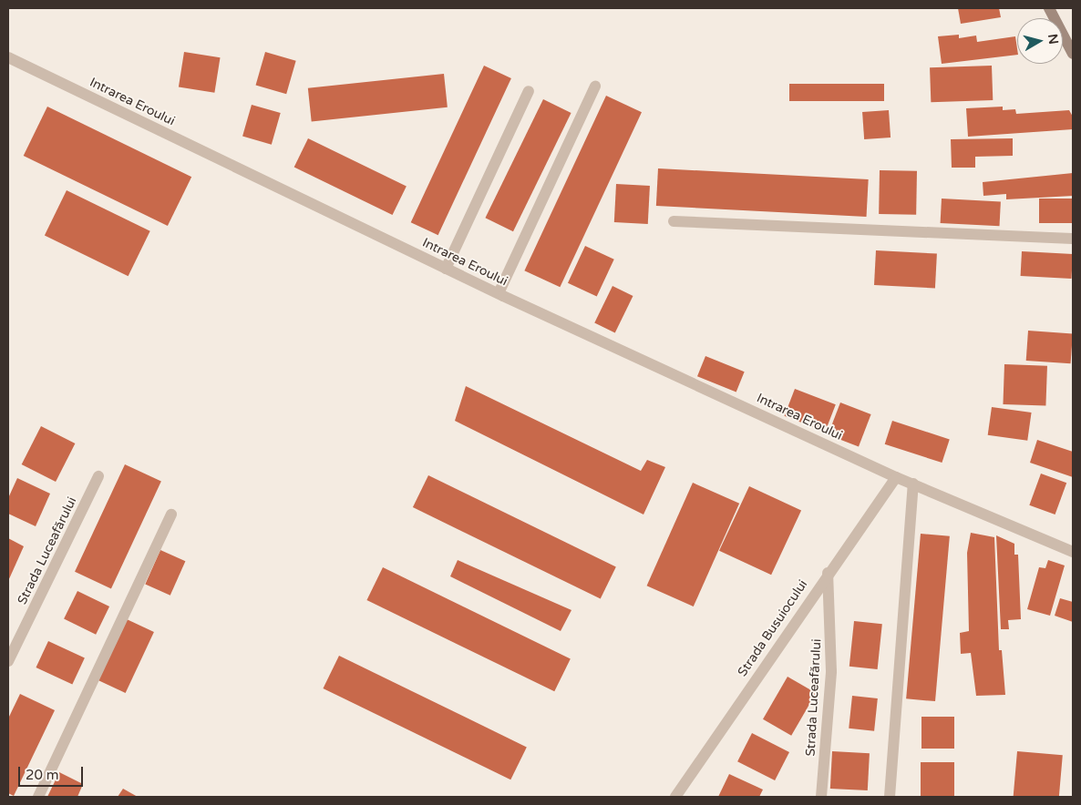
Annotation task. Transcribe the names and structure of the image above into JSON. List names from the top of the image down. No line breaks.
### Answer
{"streets":{"street":["Intrarea Eroului","Strada Luceafărului","Strada Busuiocului"]},"crossings":[["Intrarea Eroului","Strada Busuiocului"],["Strada Luceafărului","Strada Busuiocului"]],"scale_bar":"20 m","north":"right"}
